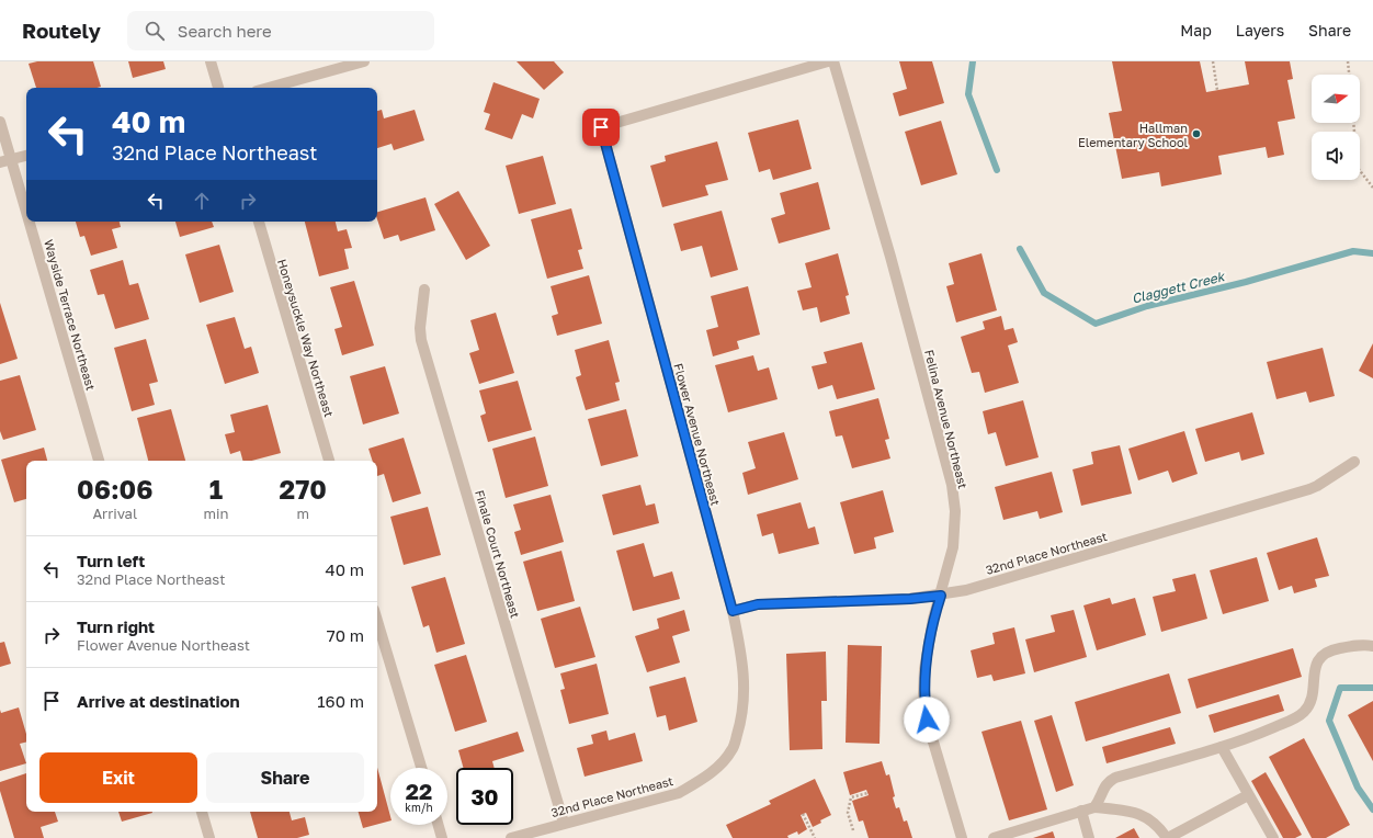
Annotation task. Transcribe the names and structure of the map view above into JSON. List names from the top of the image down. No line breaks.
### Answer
{"streets":{"street":["Wayside Terrace Northeast","Honeysuckle Way Northeast","Felina Avenue Northeast","Flower Avenue Northeast","32nd Place Northeast","Finale Court Northeast"]},"crossings":[["Felina Avenue Northeast","32nd Place Northeast"],["Flower Avenue Northeast","32nd Place Northeast"],["32nd Place Northeast","Finale Court Northeast"]],"water":["Claggett Creek"],"places":["Hallman Elementary School"],"north":"right","page":{"header":"Routely","search":"Search here","nav":["Map","Layers","Share"],"turn":["40 m","32nd Place Northeast"],"eta":["06:06","Arrival","1","min","270","m"],"list":[{"name":"Turn left","note":"32nd Place Northeast","value":"40 m"},{"name":"Turn right","note":"Flower Avenue Northeast","value":"70 m"},{"name":"Arrive at destination","value":"160 m"}],"buttons":["Exit","Share"],"speed":"22 km/h","limit":"30"}}
